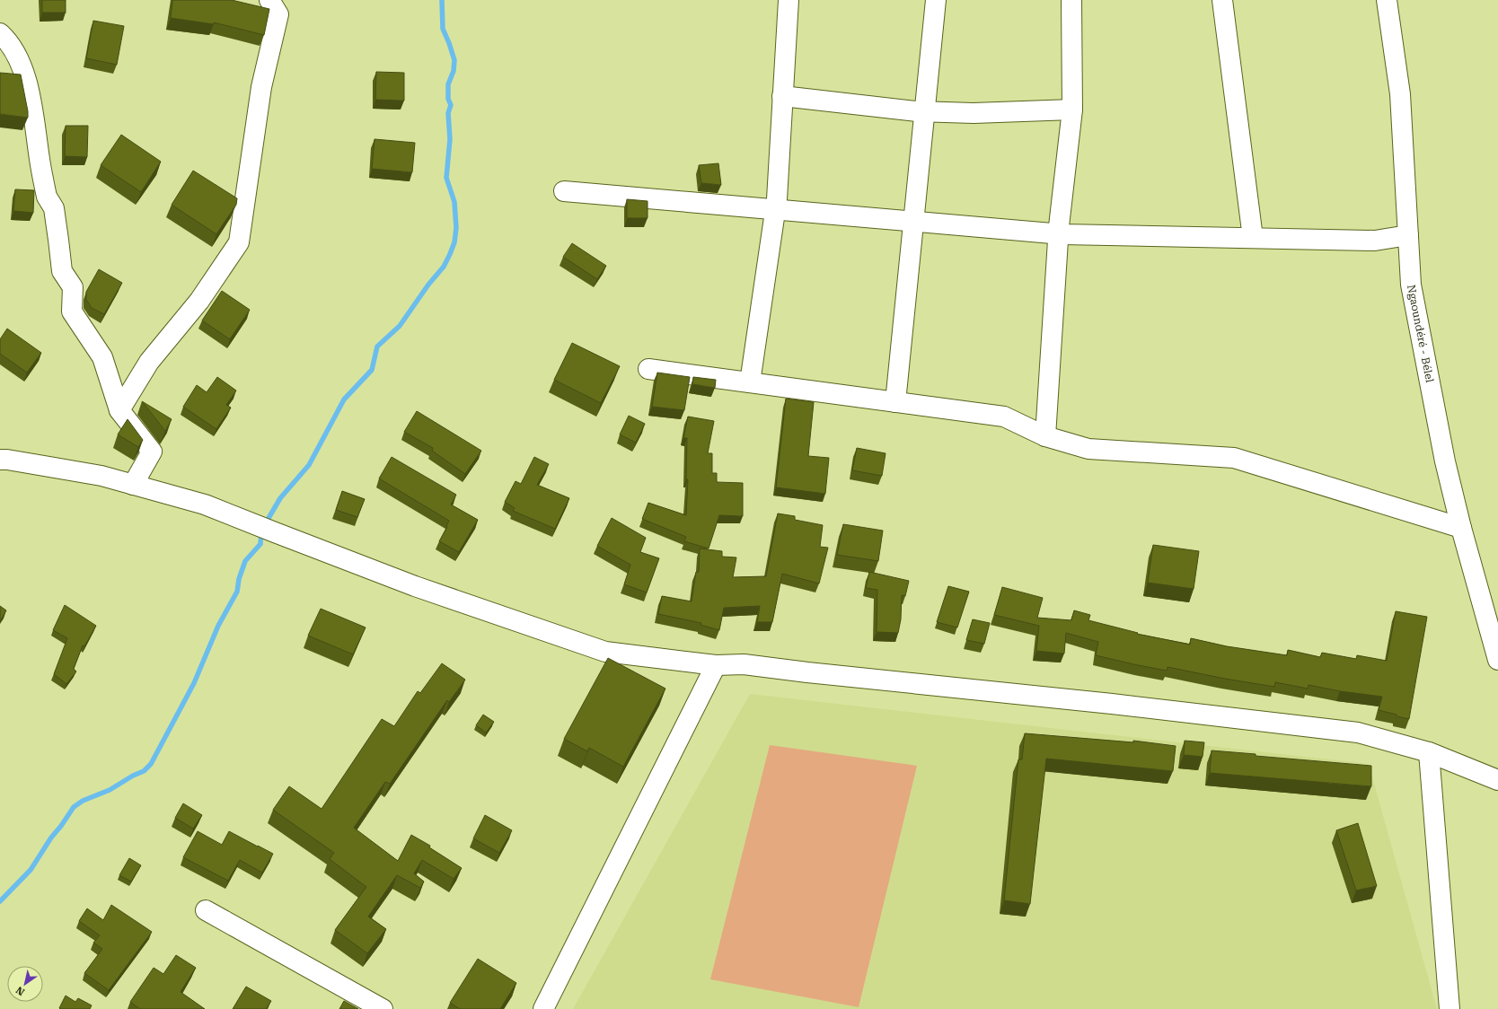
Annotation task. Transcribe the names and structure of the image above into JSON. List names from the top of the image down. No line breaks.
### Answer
{"streets":{"street":["Ngaoundéré - Bélel"]},"north":"bottom left"}
